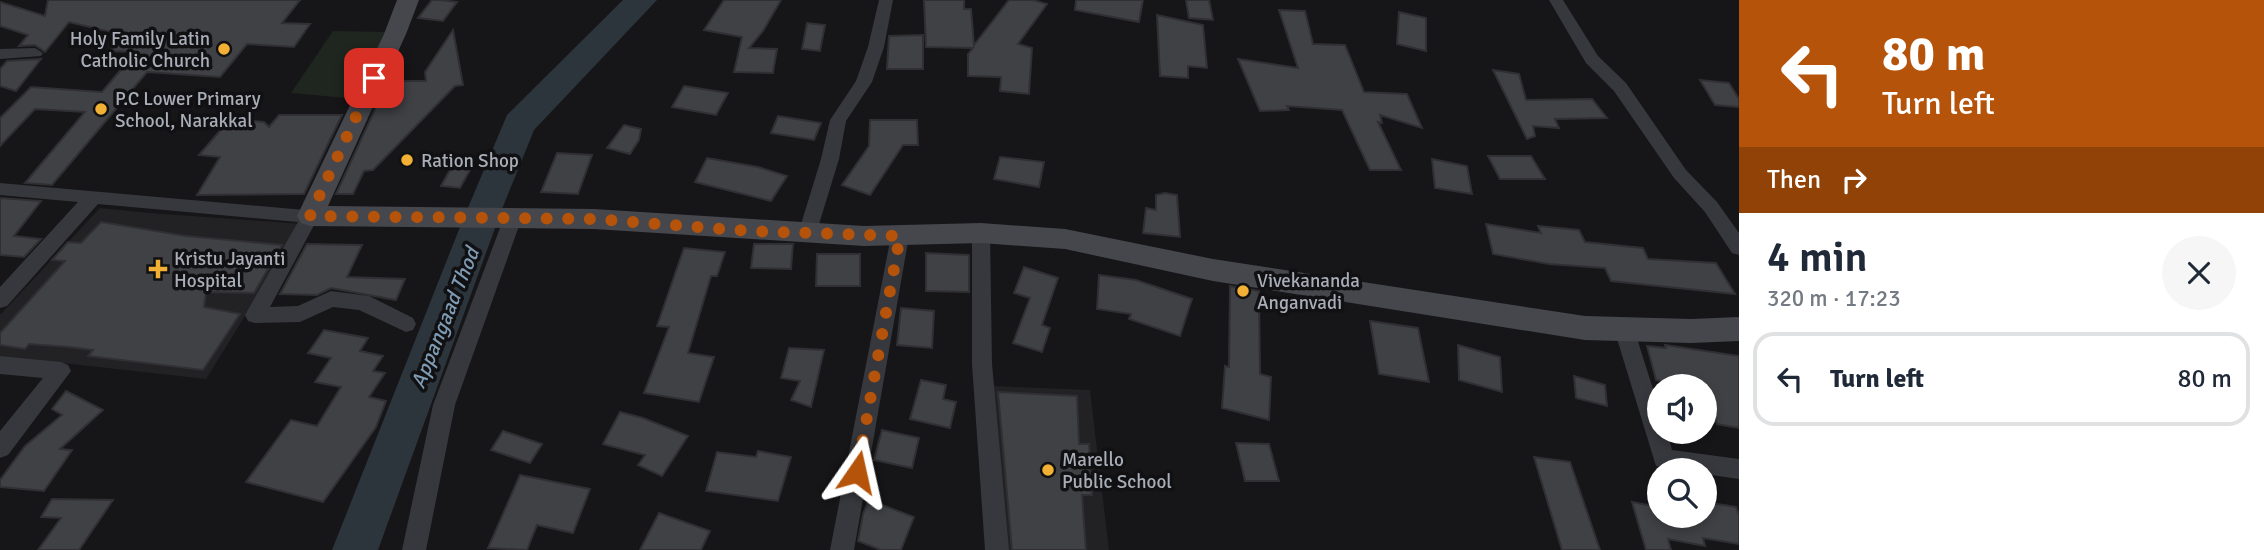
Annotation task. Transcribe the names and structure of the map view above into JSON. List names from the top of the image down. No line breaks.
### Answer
{"water":["Appangaad Thod"],"places":{"other":["Holy Family Latin Catholic Church","P.C Lower Primary School, Narakkal","Ration Shop","Vivekananda Anganvadi","Marello Public School"],"health":["Kristu Jayanti Hospital"]},"page":{"turn":["80 m","Turn left"],"then":"Then","heading":["4 min","320 m · 17:23"],"list":[{"name":"Turn left","value":"80 m"}]}}
